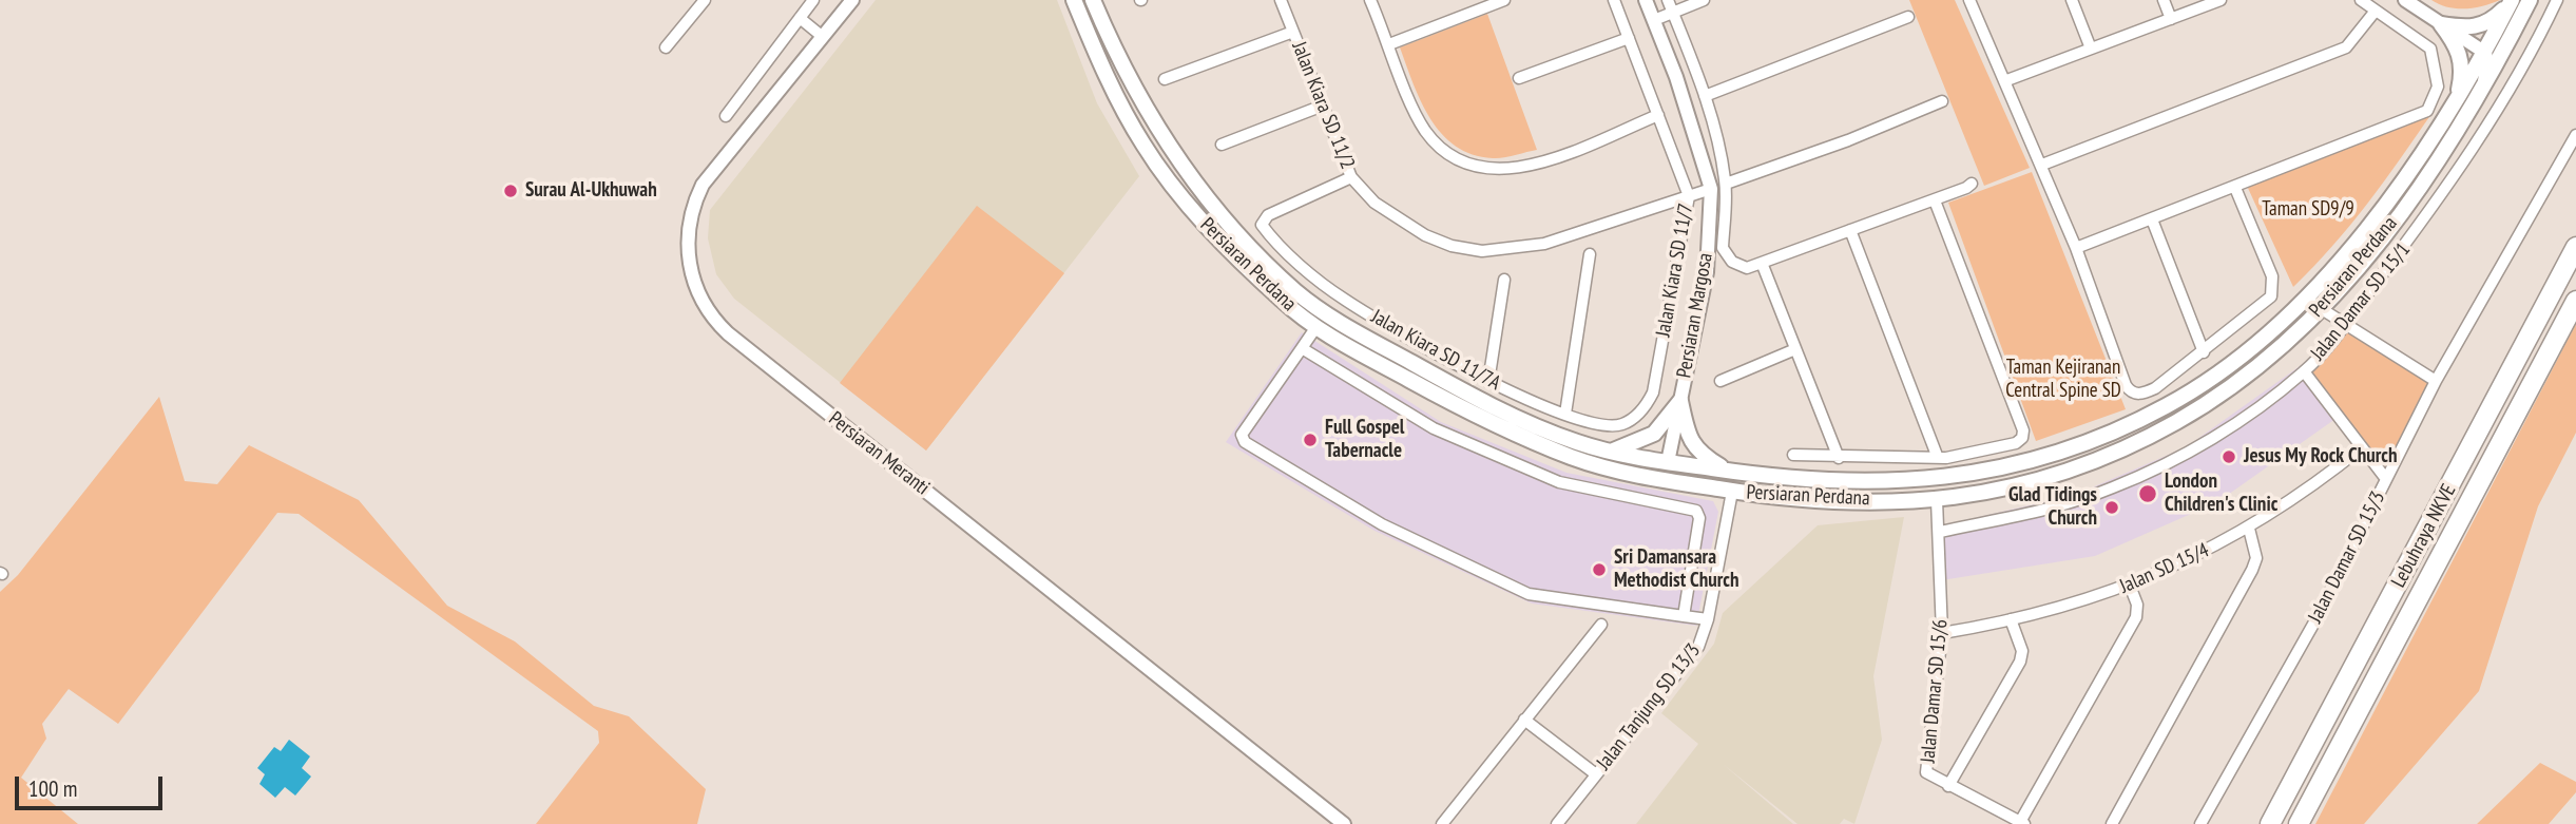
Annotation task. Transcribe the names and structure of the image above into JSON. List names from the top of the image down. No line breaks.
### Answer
{"streets":{"highway":["Lebuhraya NKVE"],"main road":["Persiaran Perdana"],"street":["Jalan Kiara SD 11/2","Jalan Kiara SD 11/7","Jalan Damar SD 15/1","Persiaran Margosa","Jalan Kiara SD 11/7A","Persiaran Meranti","Jalan Damar SD 15/3","Jalan SD 15/4","Jalan Damar SD 15/6","Jalan Tanjung SD 13/3"]},"crossings":[["Jalan Kiara SD 11/2","Jalan Kiara SD 11/7"],["Jalan Kiara SD 11/2","Persiaran Margosa"],["Jalan Kiara SD 11/2","Jalan Kiara SD 11/7A"],["Persiaran Perdana","Persiaran Margosa"],["Persiaran Perdana","Jalan Damar SD 15/6"],["Persiaran Perdana","Jalan Tanjung SD 13/3"],["Jalan Kiara SD 11/7","Jalan Kiara SD 11/7A"],["Jalan Damar SD 15/1","Jalan Damar SD 15/6"],["Jalan SD 15/4","Jalan Damar SD 15/6"]],"parks":["Taman SD9/9","Taman Kejiranan Central Spine SD"],"places":["Surau Al-Ukhuwah","Full Gospel Tabernacle","Jesus My Rock Church","London Children's Clinic","Glad Tidings Church","Sri Damansara Methodist Church"],"scale_bar":"100 m"}
